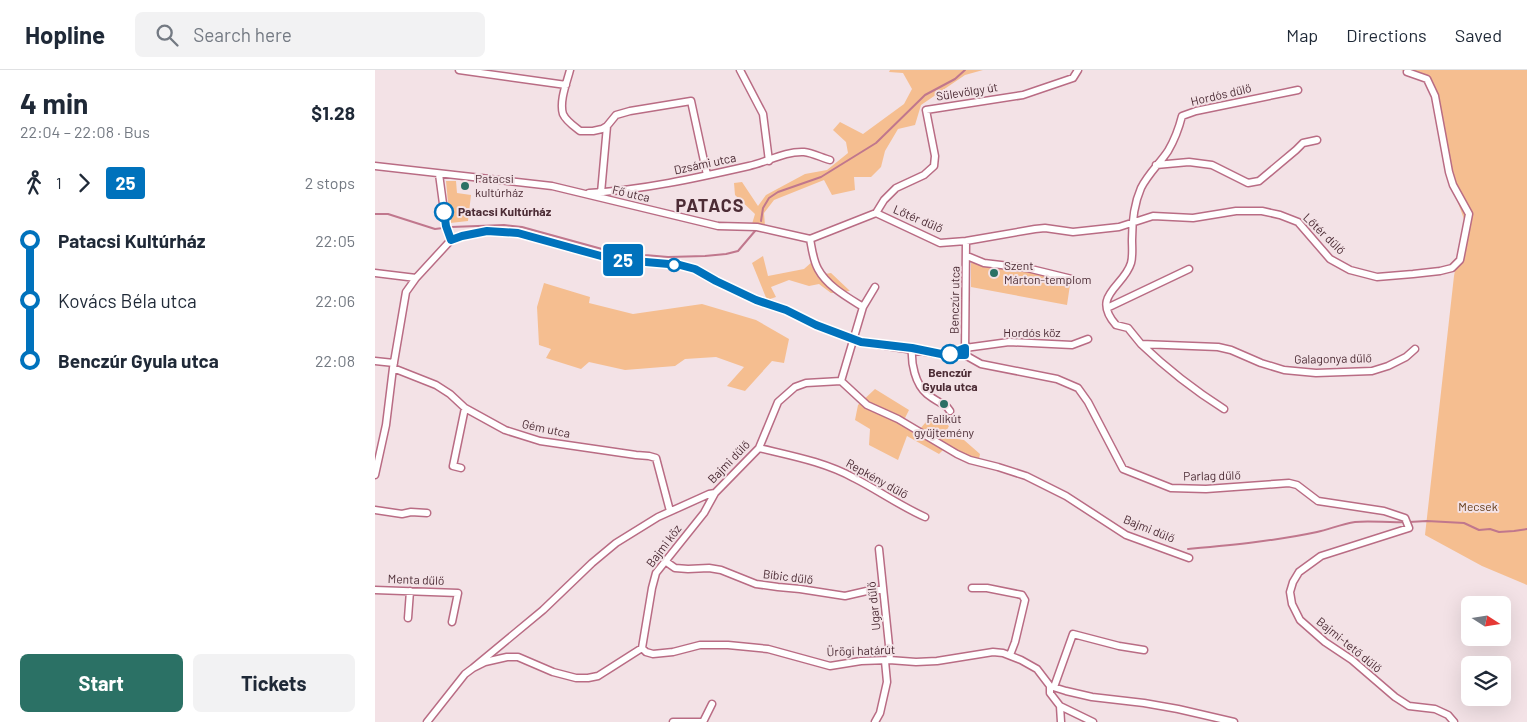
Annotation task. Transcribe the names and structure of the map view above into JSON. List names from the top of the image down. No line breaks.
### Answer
{"streets":{"street":["Sülevölgy út","Hordós dűlő","Dzsámi utca","Fő utca","Lőtér dűlő","Benczúr utca","Hordós köz","Galagonya dűlő","Gém utca","Bajmi dűlő","Parlag dűlő","Repkény dűlő","Bajmi köz","Bíbic dűlő","Menta dűlő","Ugar dűlő","Bajmi-tető dűlő","Ürögi határút"]},"crossings":[["Sülevölgy út","Lőtér dűlő"],["Hordós dűlő","Lőtér dűlő"],["Dzsámi utca","Fő utca"],["Lőtér dűlő","Benczúr utca"],["Benczúr utca","Hordós köz"],["Benczúr utca","Parlag dűlő"],["Hordós köz","Parlag dűlő"],["Gém utca","Bajmi dűlő"],["Bajmi dűlő","Repkény dűlő"],["Bajmi dűlő","Bajmi köz"],["Parlag dűlő","Bajmi-tető dűlő"],["Bajmi köz","Bíbic dűlő"],["Bajmi köz","Ürögi határút"],["Bíbic dűlő","Ugar dűlő"],["Ugar dűlő","Ürögi határút"]],"districts":["PATACS"],"parks":["Mecsek"],"places":["Patacsi kultúrház","Patacsi Kultúrház","Szent Márton-templom","Benczúr Gyula utca","Falikút gyűjtemény"],"lines":["bus line 25"],"north":"right","page":{"header":"Hopline","search":"Search here","nav":["Map","Directions","Saved"],"heading":["4 min","22:04 – 22:08 · Bus","$1.28"],"on_map":"25","legs":["1","25","2 stops"],"list":[{"name":"Patacsi Kultúrház","value":"22:05"},{"name":"Kovács Béla utca","value":"22:06"},{"name":"Benczúr Gyula utca","value":"22:08"}],"buttons":["Start","Tickets"]}}
